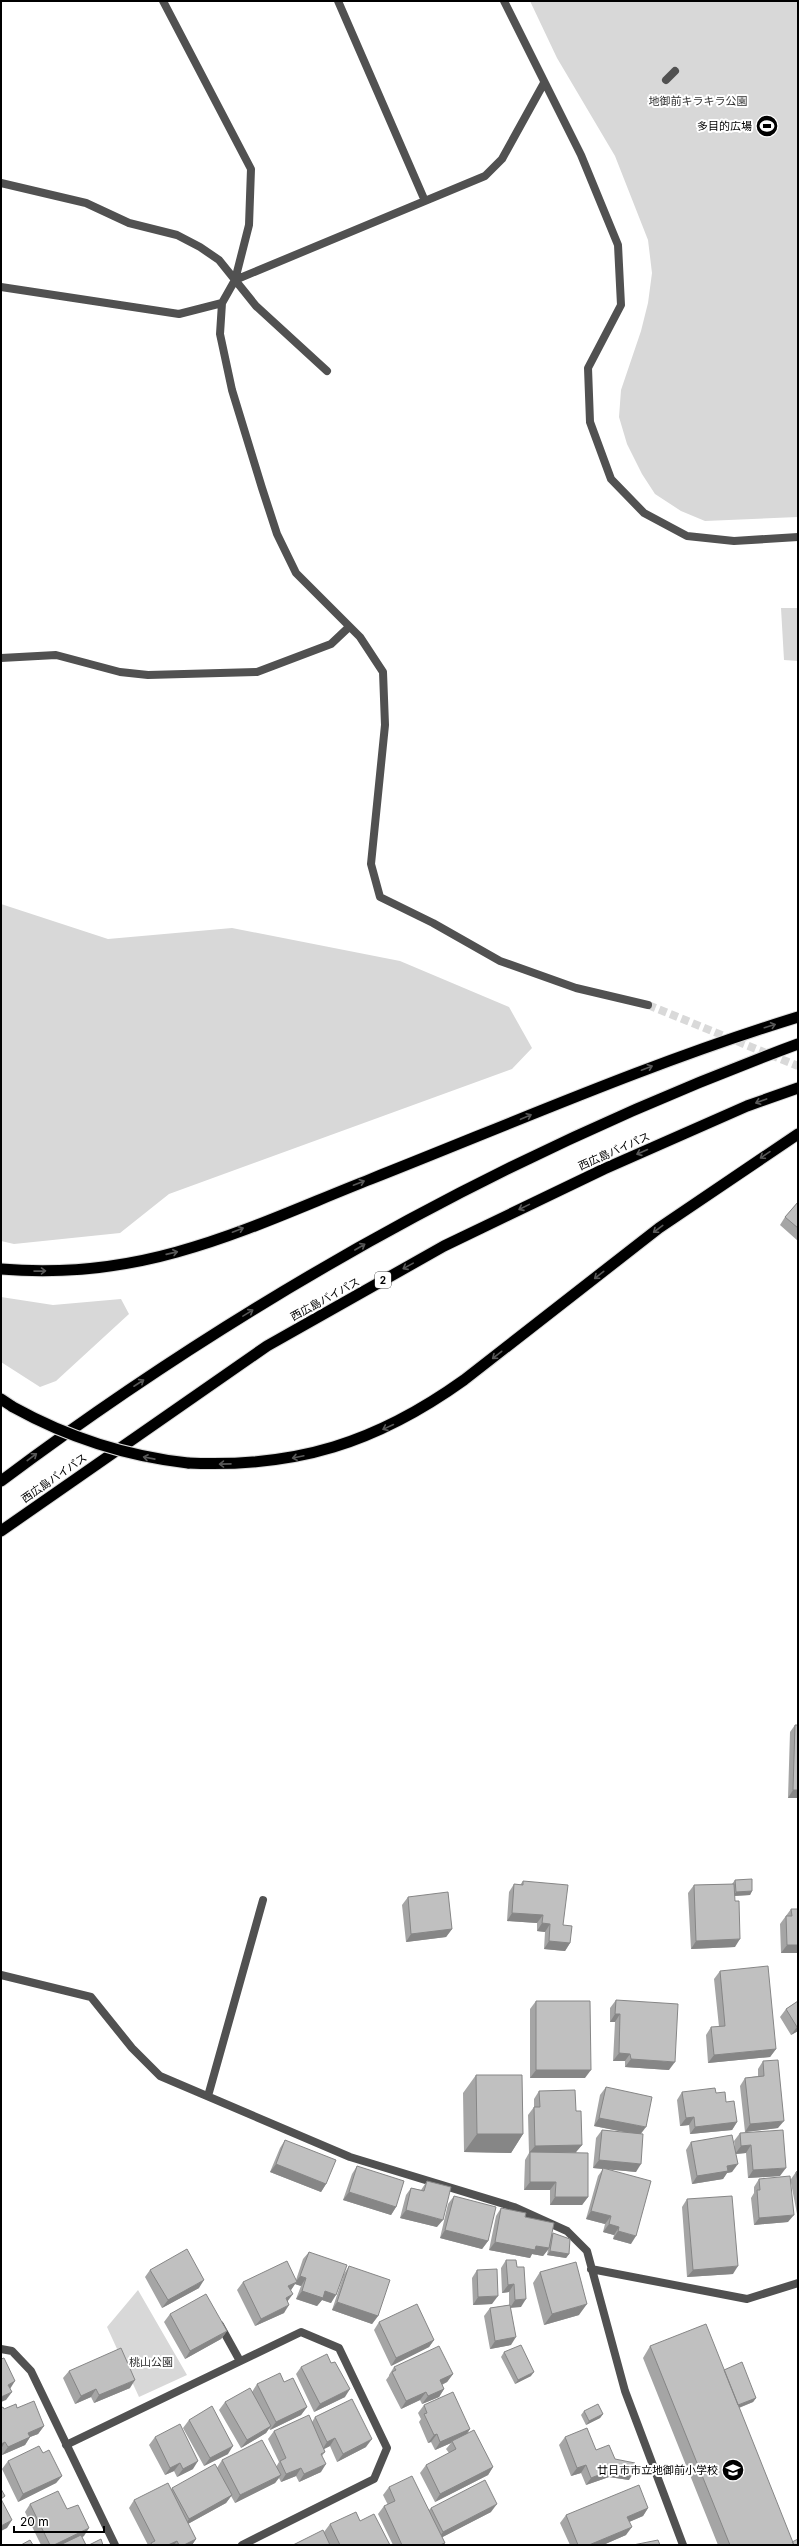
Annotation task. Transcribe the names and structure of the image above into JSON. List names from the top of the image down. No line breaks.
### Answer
{"streets":{"highway":["西広島バイパス","2"]},"parks":["地御前キラキラ公園","桃山公園"],"places":{"sports":["多目的広場"],"school or university":["廿日市市立地御前小学校"]},"scale_bar":"20 m"}
